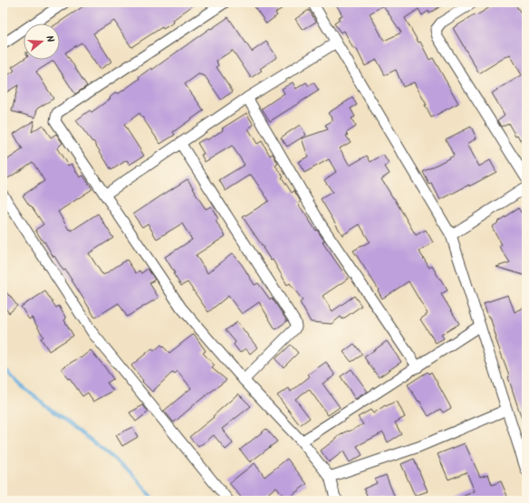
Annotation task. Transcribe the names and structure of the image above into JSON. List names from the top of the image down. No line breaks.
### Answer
{"north":"right"}
